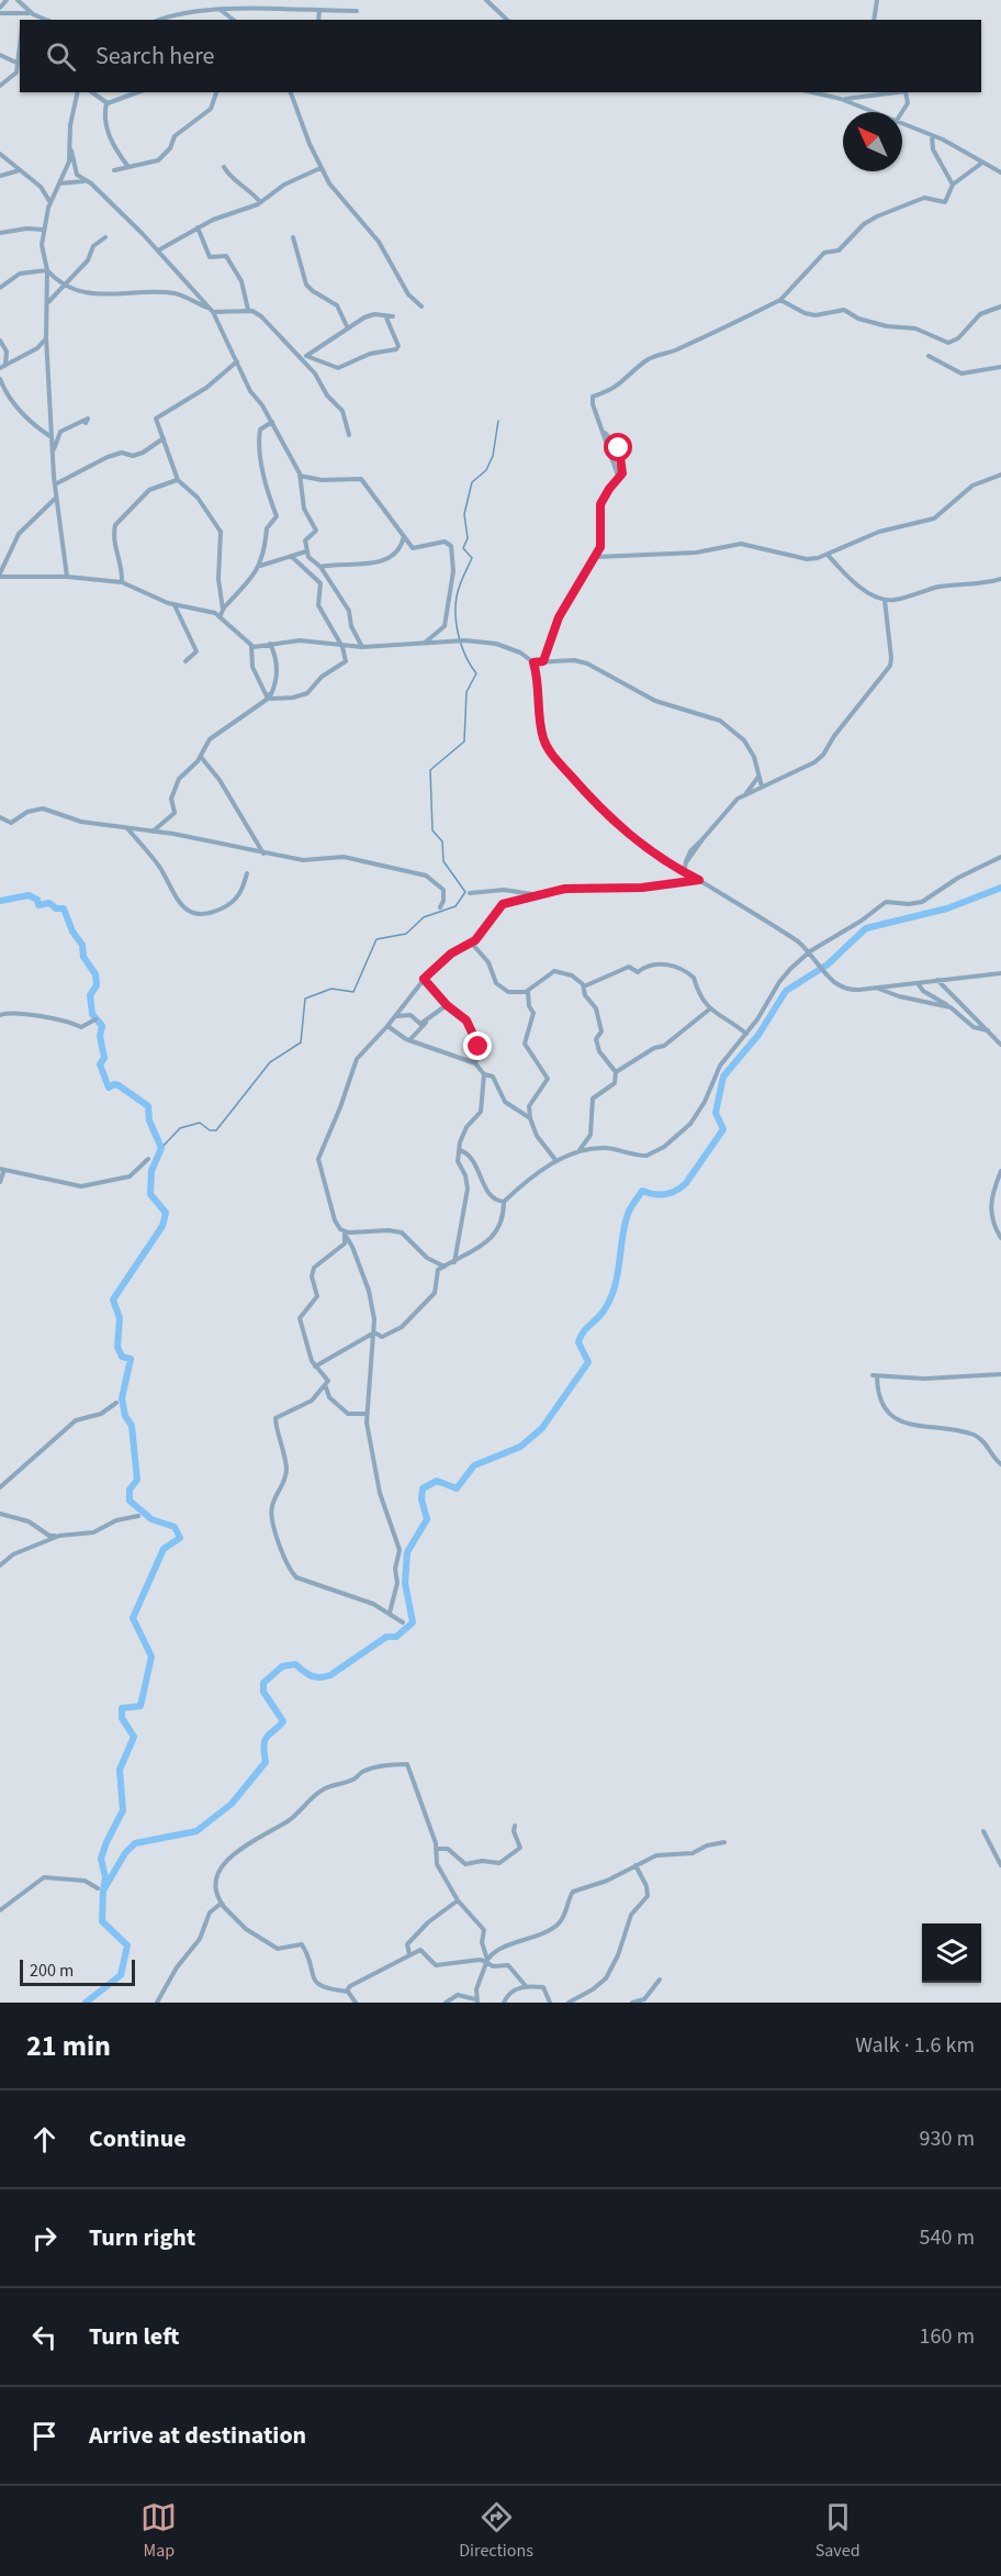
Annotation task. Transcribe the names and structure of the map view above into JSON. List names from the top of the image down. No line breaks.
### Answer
{"scale_bar":"200 m","north":"top left","page":{"search":"Search here","scale":"200 m","heading":["21 min","Walk · 1.6 km"],"list":[["Continue","930 m"],["Turn right","540 m"],["Turn left","160 m"],"Arrive at destination"],"nav":["Map","Directions","Saved"]}}
